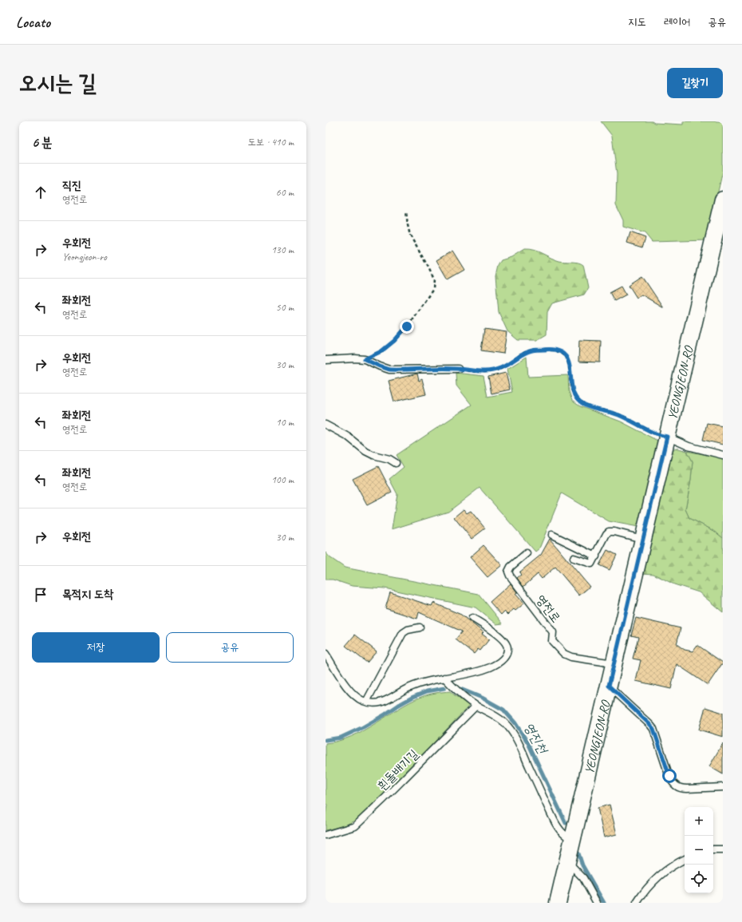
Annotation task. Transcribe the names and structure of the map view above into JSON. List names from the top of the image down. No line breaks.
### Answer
{"streets":{"street":["YEONGJEON-RO"],"lane":["영전로","흰돌배기길"]},"crossings":[["YEONGJEON-RO","영전로"]],"water":["영진천"],"page":{"header":"Locato","nav":["지도","레이어","공유"],"buttons":["길찾기",["저장","공유"]],"title":"오시는 길","heading":["6 분","도보 · 410 m"],"list":[["직진","영전로","60 m"],["우회전","Yeongjeon-ro","130 m"],["좌회전","영전로","50 m"],["우회전","영전로","30 m"],["좌회전","영전로","10 m"],["좌회전","영전로","100 m"],["우회전","30 m"],"목적지 도착"],"map_buttons":["+","−"]}}
